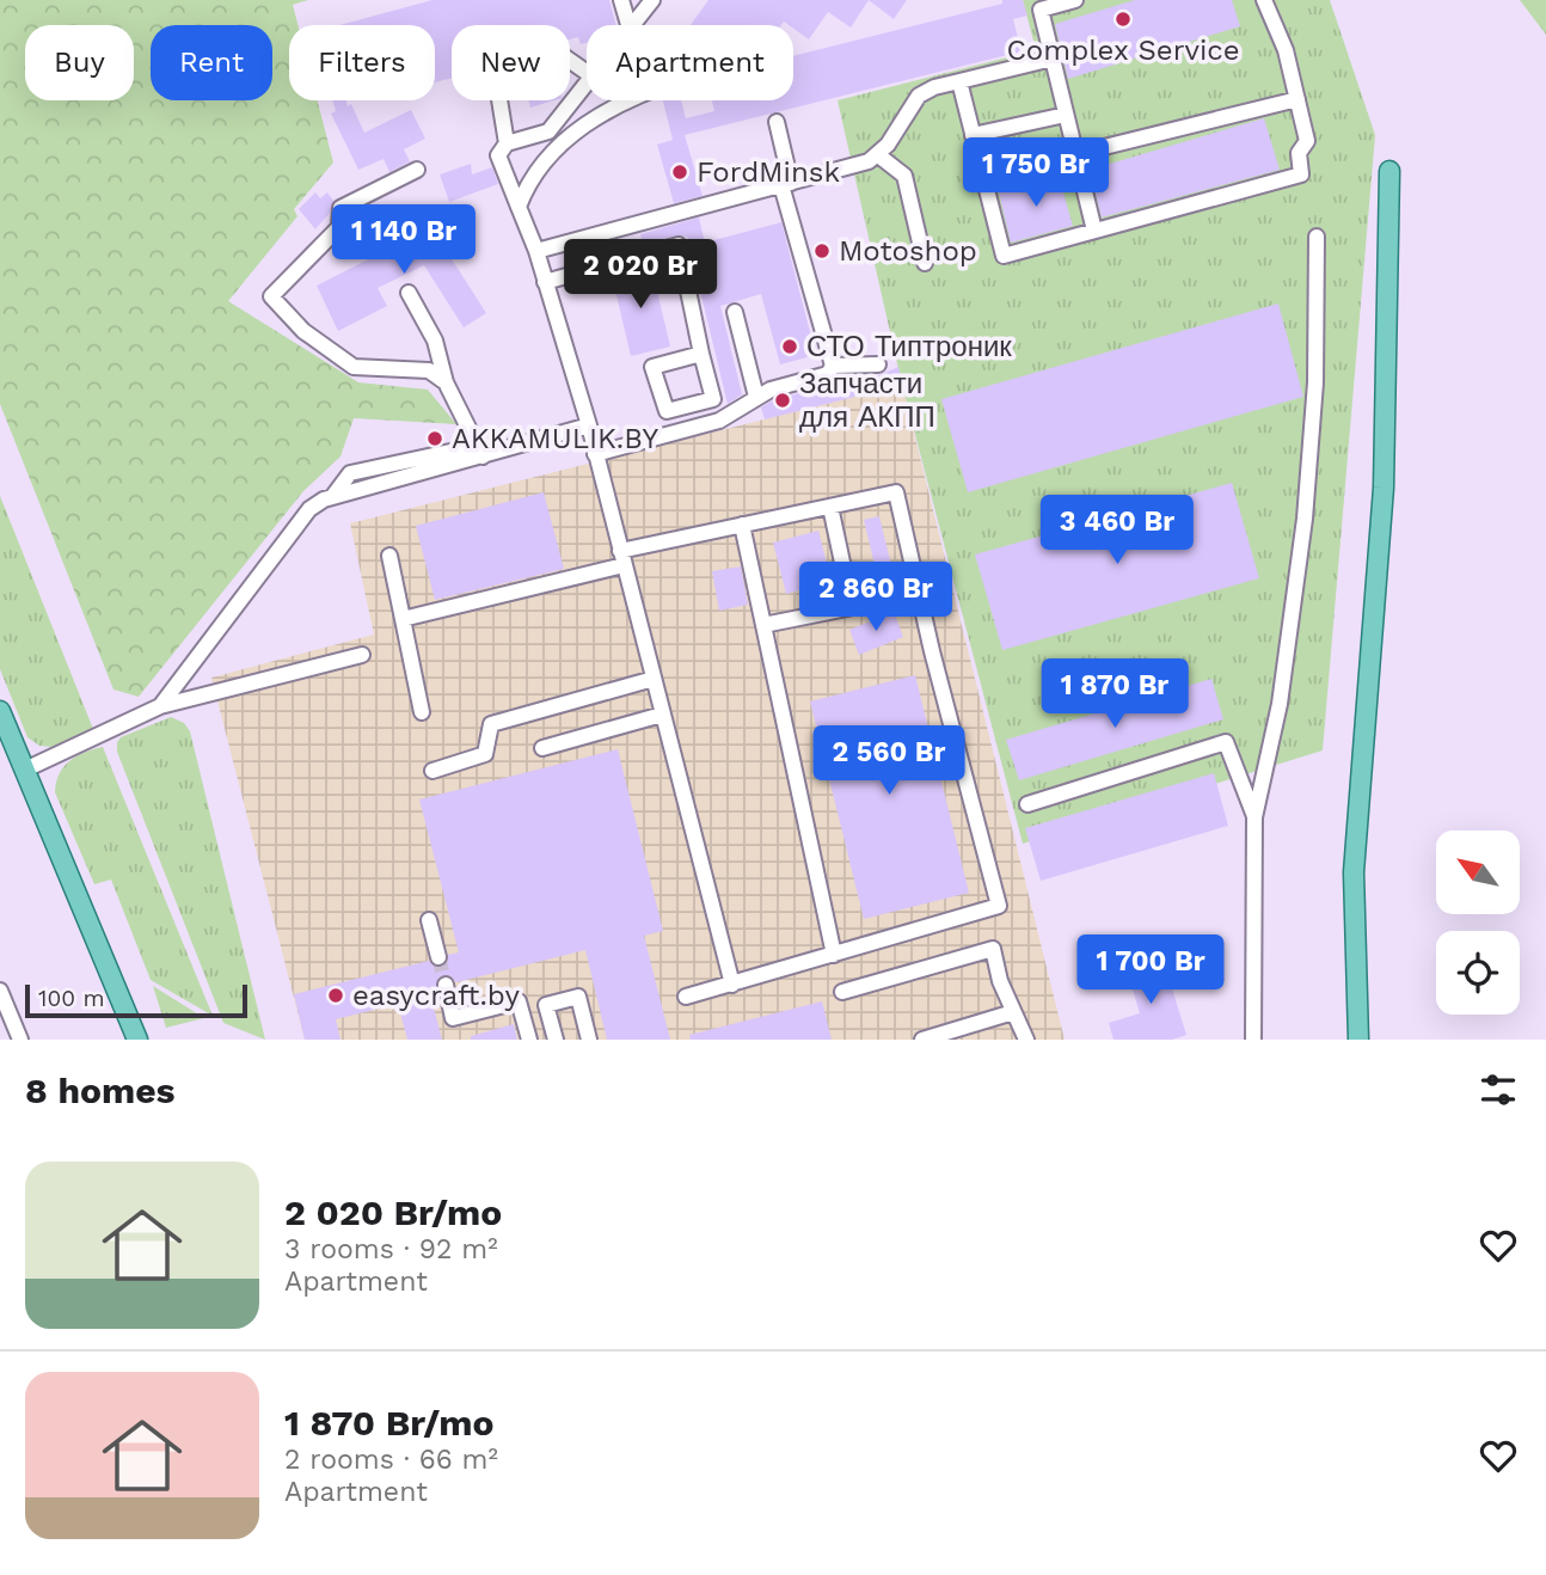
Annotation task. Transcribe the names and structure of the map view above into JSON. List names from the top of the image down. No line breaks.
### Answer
{"places":["Complex Service","FordMinsk","Motoshop","СТО Типтроник","Запчасти для АКПП","AKKAMULIK.BY","easycraft.by"],"scale_bar":"100 m","north":"top left","page":{"chip":["Buy","Rent","Filters","New","Apartment"],"price":["1 750 Br","1 140 Br","2 020 Br","3 460 Br","2 860 Br","1 870 Br","2 560 Br","1 700 Br"],"scale":"100 m","heading":"8 homes","list":[{"name":"2 020 Br/mo","note":"3 rooms · 92 m² · Apartment"},{"name":"1 870 Br/mo","note":"2 rooms · 66 m² · Apartment"}]}}
